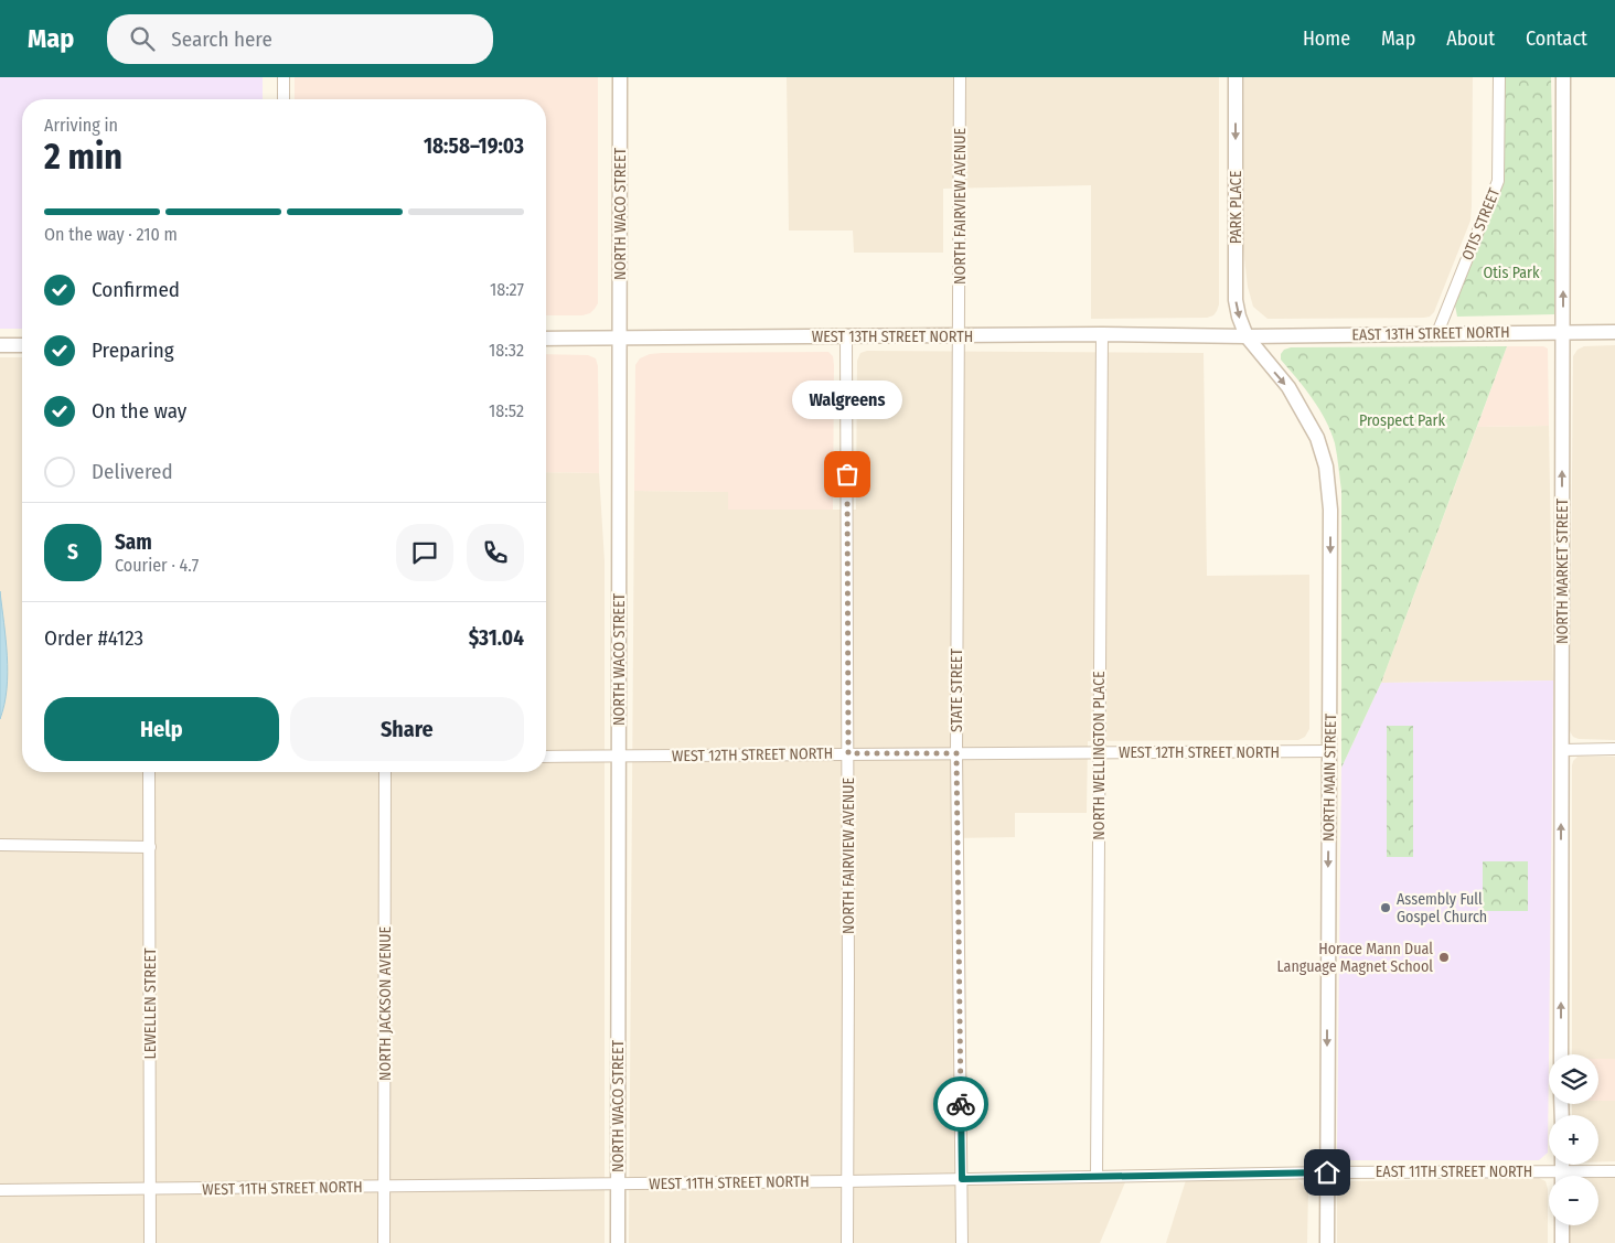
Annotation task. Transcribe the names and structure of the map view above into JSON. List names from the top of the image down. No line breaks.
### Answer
{"streets":{"street":["NORTH FAIRVIEW AVENUE","PARK PLACE","NORTH WACO STREET","OTIS STREET","EAST 13TH STREET NORTH","WEST 13TH STREET NORTH","NORTH MARKET STREET","STATE STREET","WEST 12TH STREET NORTH","NORTH WELLINGTON PLACE","NORTH MAIN STREET","LEWELLEN STREET","NORTH JACKSON AVENUE","EAST 11TH STREET NORTH","WEST 11TH STREET NORTH"]},"crossings":[["NORTH FAIRVIEW AVENUE","WEST 13TH STREET NORTH"],["NORTH FAIRVIEW AVENUE","STATE STREET"],["NORTH FAIRVIEW AVENUE","WEST 12TH STREET NORTH"],["NORTH FAIRVIEW AVENUE","WEST 11TH STREET NORTH"],["PARK PLACE","EAST 13TH STREET NORTH"],["PARK PLACE","WEST 13TH STREET NORTH"],["PARK PLACE","NORTH MAIN STREET"],["NORTH WACO STREET","WEST 13TH STREET NORTH"],["NORTH WACO STREET","WEST 12TH STREET NORTH"],["NORTH WACO STREET","WEST 11TH STREET NORTH"],["OTIS STREET","EAST 13TH STREET NORTH"],["EAST 13TH STREET NORTH","WEST 13TH STREET NORTH"],["EAST 13TH STREET NORTH","NORTH MARKET STREET"],["EAST 13TH STREET NORTH","NORTH MAIN STREET"],["WEST 13TH STREET NORTH","STATE STREET"],["WEST 13TH STREET NORTH","NORTH WELLINGTON PLACE"],["WEST 13TH STREET NORTH","NORTH MAIN STREET"],["STATE STREET","WEST 12TH STREET NORTH"],["STATE STREET","WEST 11TH STREET NORTH"],["WEST 12TH STREET NORTH","NORTH WELLINGTON PLACE"],["WEST 12TH STREET NORTH","NORTH MAIN STREET"],["NORTH WELLINGTON PLACE","WEST 11TH STREET NORTH"],["NORTH MAIN STREET","EAST 11TH STREET NORTH"],["NORTH MAIN STREET","WEST 11TH STREET NORTH"],["LEWELLEN STREET","WEST 11TH STREET NORTH"],["NORTH JACKSON AVENUE","WEST 11TH STREET NORTH"],["EAST 11TH STREET NORTH","WEST 11TH STREET NORTH"]],"one_way":["PARK PLACE","NORTH MARKET STREET","NORTH MAIN STREET"],"parks":["Otis Park","Prospect Park"],"places":["Walgreens","Assembly Full Gospel Church","Horace Mann Dual Language Magnet School"],"page":{"header":"Map","search":"Search here","nav":["Home","Map","About","Contact"],"heading":["2 min","Arriving in","18:58–19:03"],"panel":["Sam","Courier · 4.7","Order #4123","$31.04"],"bar":"On the way · 210 m","list":[["Confirmed","18:27"],["Preparing","18:32"],["On the way","18:52"],"Delivered"],"bubble":"Walgreens","round":"S","buttons":["Help","Share"],"map_buttons":["+","−"]}}
